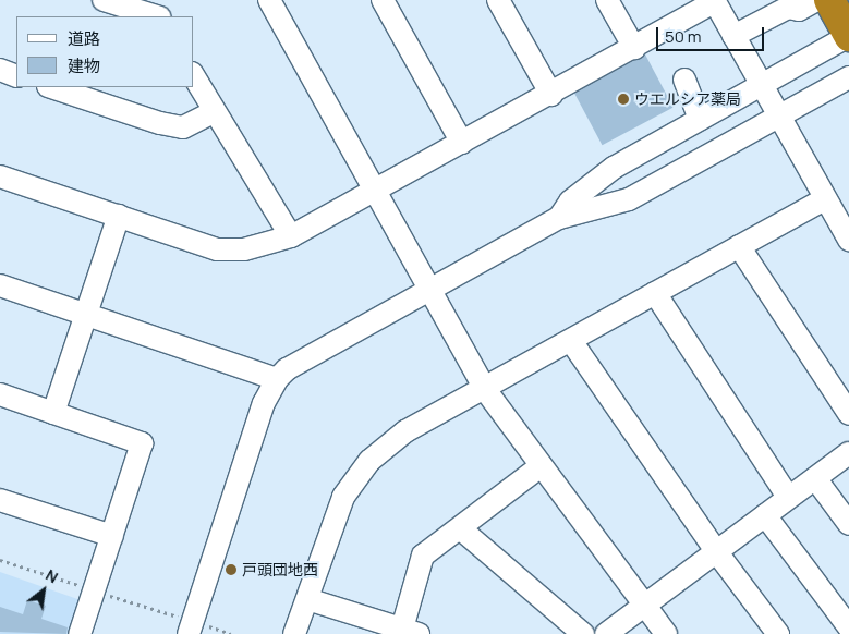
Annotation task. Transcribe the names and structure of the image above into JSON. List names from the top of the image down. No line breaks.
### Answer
{"places":["ウエルシア薬局","戸頭団地西"],"legend":["道路","建物"],"scale_bar":"50 m","north":"top right"}
